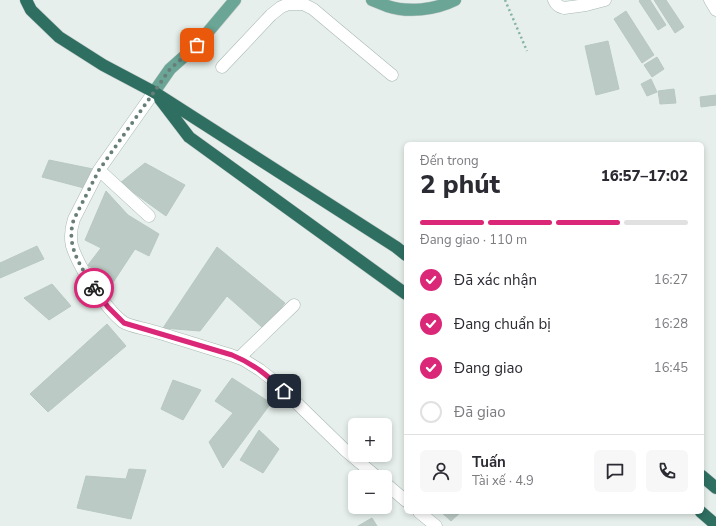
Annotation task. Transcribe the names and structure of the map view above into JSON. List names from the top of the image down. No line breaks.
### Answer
{"page":{"heading":["2 phút","Đến trong","16:57–17:02"],"panel":["Tuấn","Tài xế · 4.9"],"bar":"Đang giao · 110 m","list":[["Đã xác nhận","16:27"],["Đang chuẩn bị","16:28"],["Đang giao","16:45"],"Đã giao"],"map_buttons":["+","−"]}}
